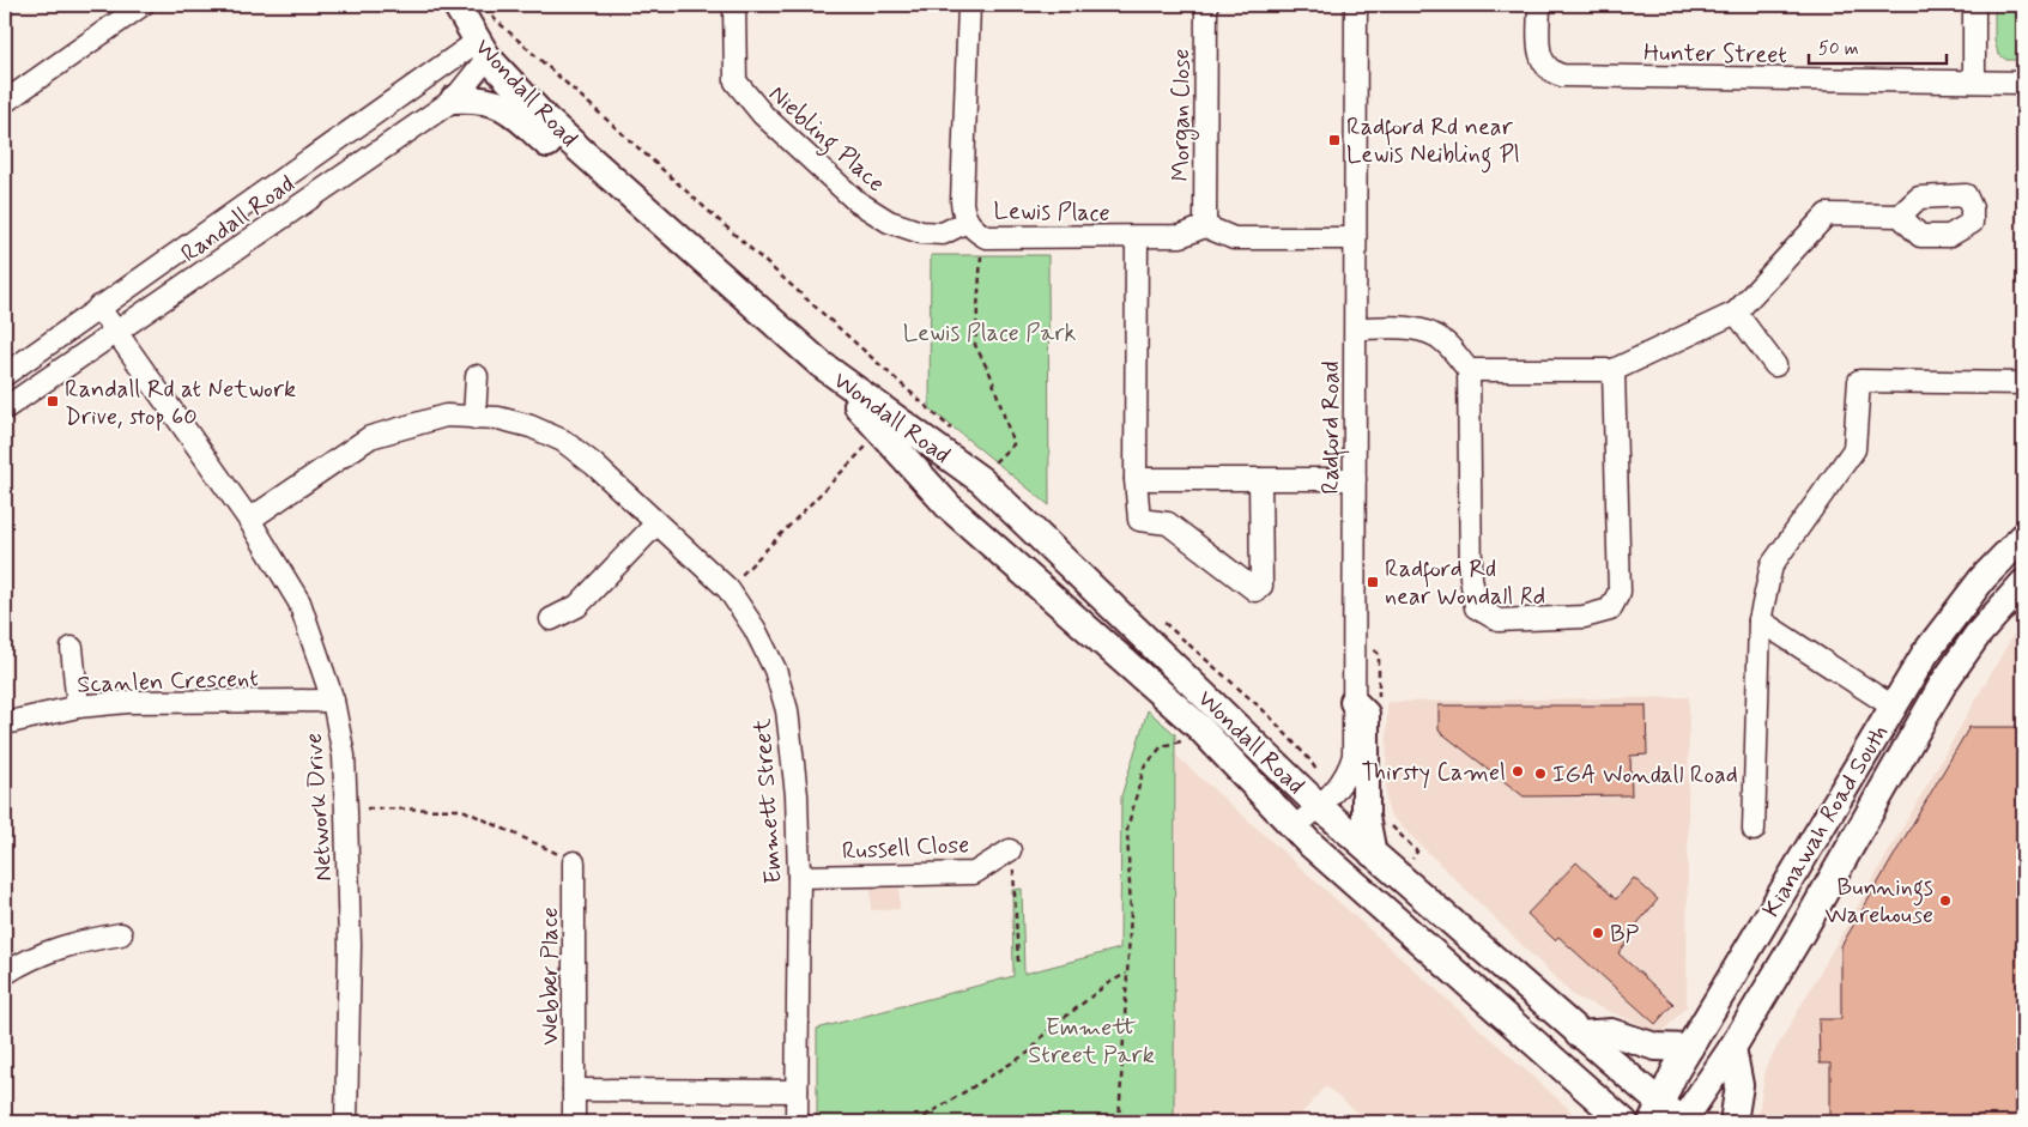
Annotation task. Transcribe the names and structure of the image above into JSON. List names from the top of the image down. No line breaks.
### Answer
{"streets":{"main road":["Wondall Road","Kianawah Road South"],"street":["Hunter Street","Morgan Close","Niebling Place","Lewis Place","Randall Road","Radford Road","Scanlen Crescent","Emmett Street","Network Drive","Russell Close","Webber Place"]},"crossings":[["Wondall Road","Randall Road"],["Wondall Road","Radford Road"],["Wondall Road","Kianawah Road South"],["Morgan Close","Lewis Place"],["Niebling Place","Lewis Place"],["Randall Road","Network Drive"],["Scanlen Crescent","Network Drive"],["Emmett Street","Network Drive"],["Emmett Street","Russell Close"]],"parks":["Lewis Place Park","Emmett Street Park"],"places":{"transit":["Radford Rd near Lewis Neibling Pl","Randall Rd at Network Drive, stop 60","Radford Rd near Wondall Rd"],"other":["Thirsty Camel","IGA Wondall Road","Bunnings Warehouse","BP"]},"scale_bar":"50 m"}
